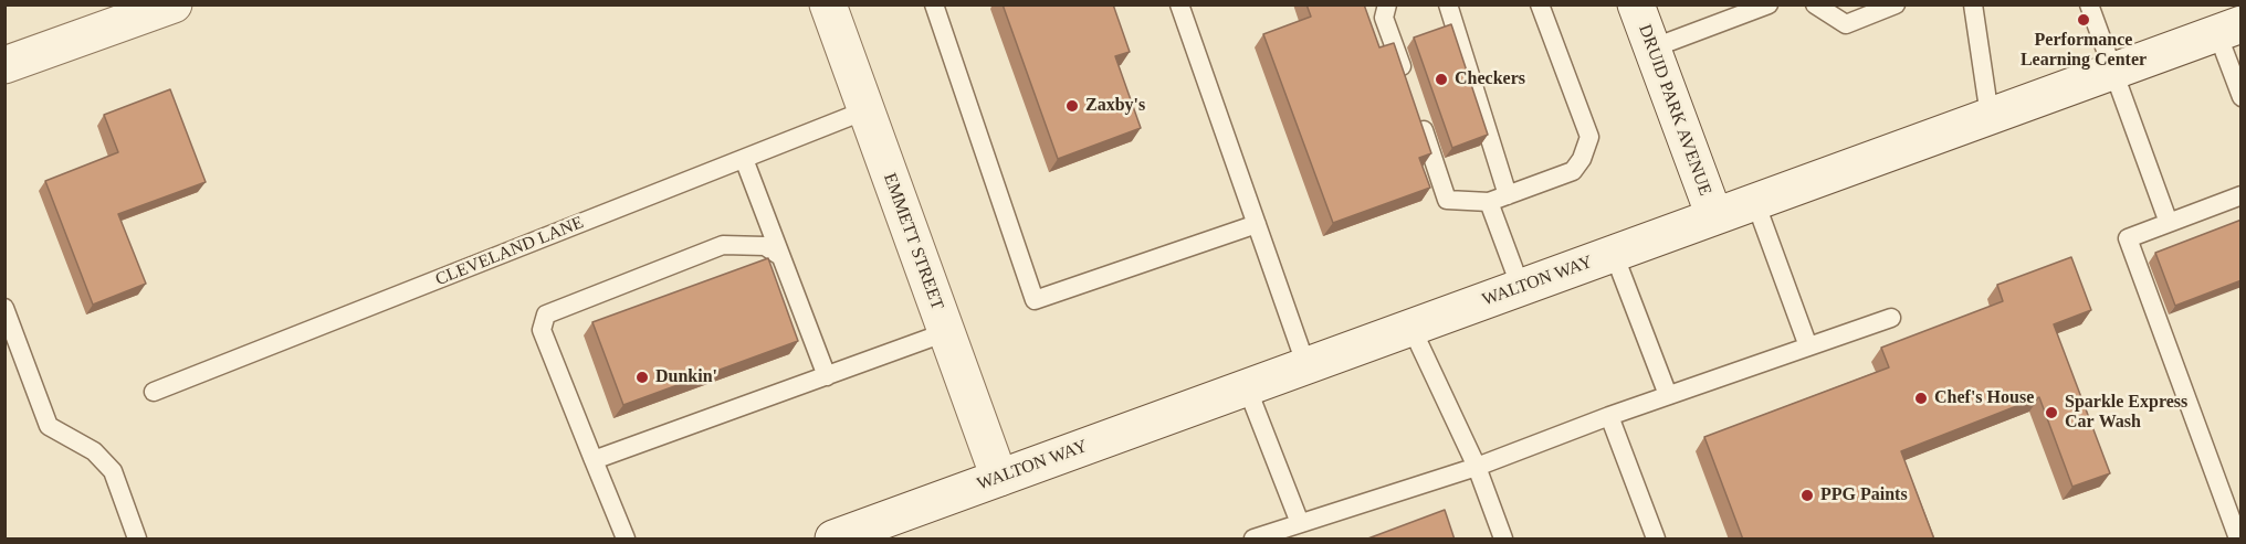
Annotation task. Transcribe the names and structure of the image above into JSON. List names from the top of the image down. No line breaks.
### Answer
{"streets":{"main road":["DRUID PARK AVENUE","EMMETT STREET","WALTON WAY"],"lane":["CLEVELAND LANE"]},"crossings":[["DRUID PARK AVENUE","WALTON WAY"],["EMMETT STREET","CLEVELAND LANE"],["EMMETT STREET","WALTON WAY"]],"places":["Performance Learning Center","Checkers","Zaxby's","Dunkin'","Chef's House","Sparkle Express Car Wash","PPG Paints"]}
